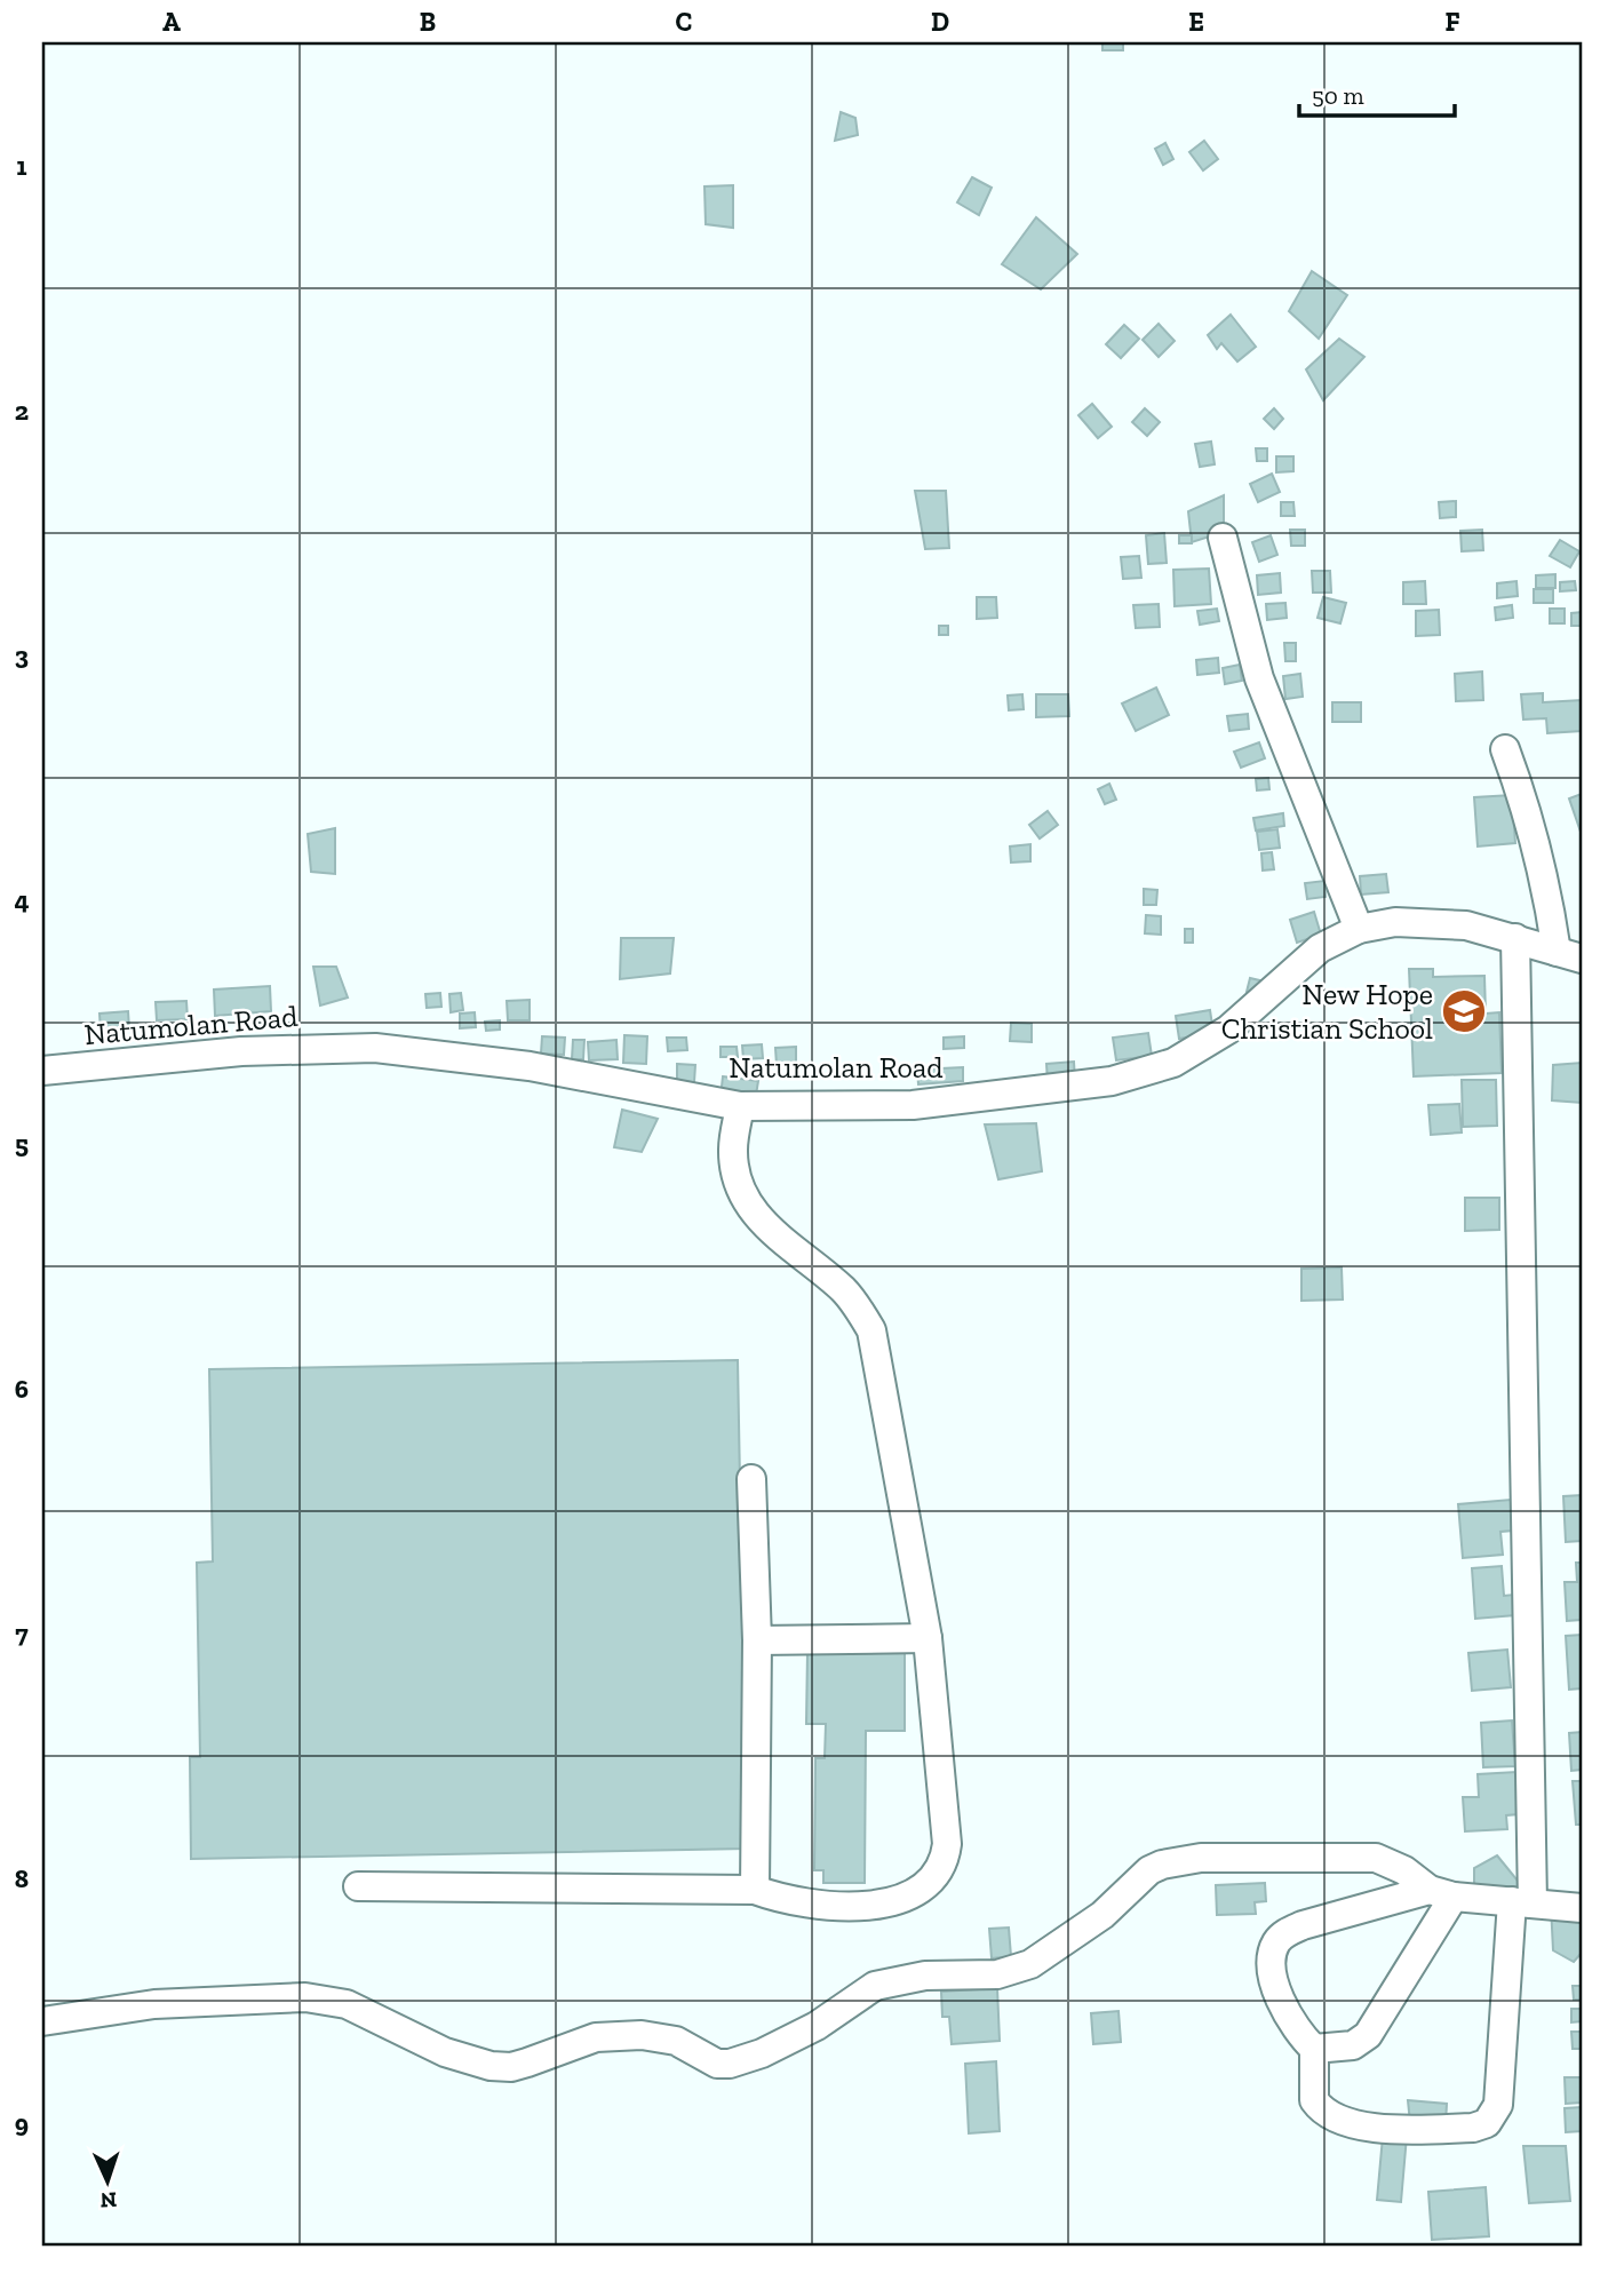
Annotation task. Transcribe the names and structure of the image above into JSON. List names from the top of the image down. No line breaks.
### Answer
{"streets":{"street":["Natumolan Road"]},"places":{"school or university":["New Hope Christian School"]},"scale_bar":"50 m","north":"bottom","grid":{"columns":["A","B","C","D","E","F"],"rows":["1","2","3","4","5","6","7","8","9"]}}
